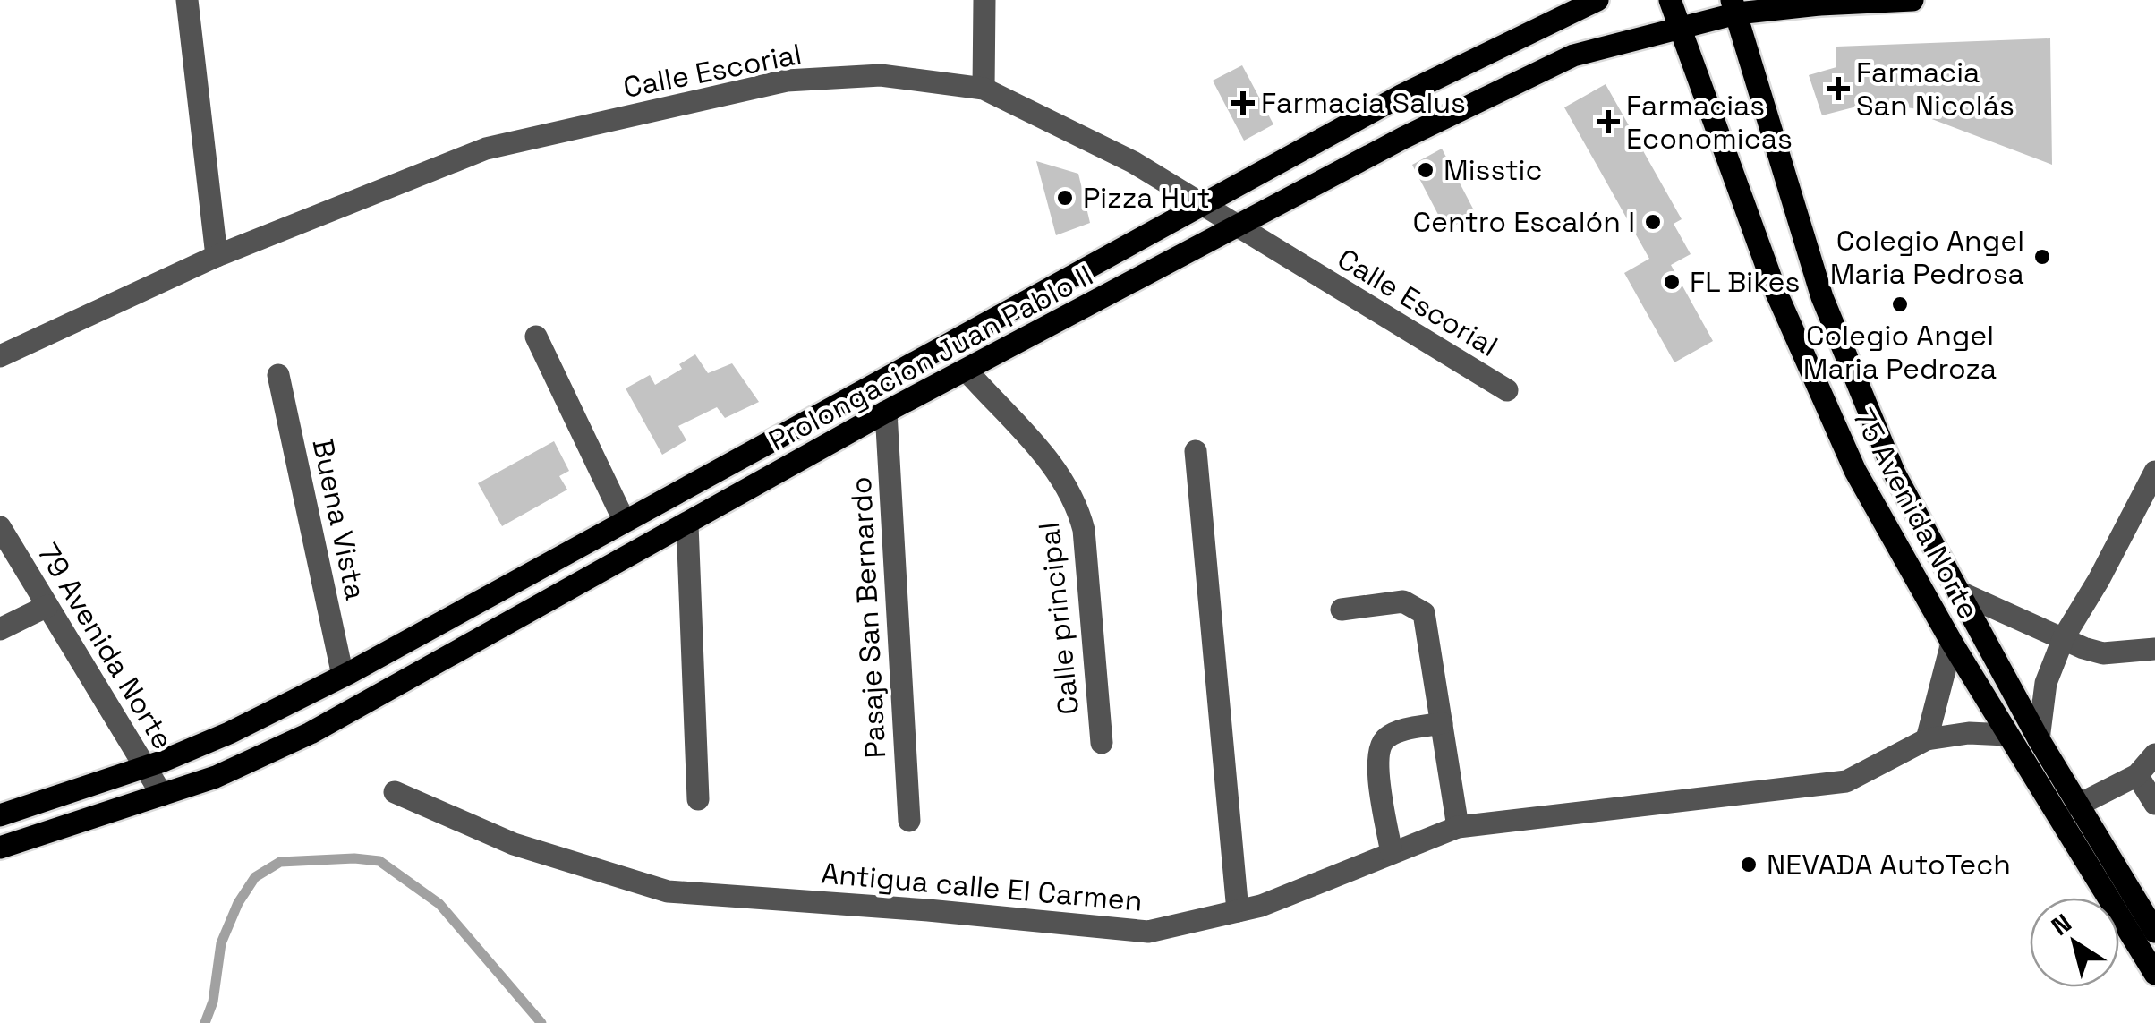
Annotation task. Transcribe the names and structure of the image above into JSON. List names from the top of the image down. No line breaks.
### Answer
{"streets":{"main road":["Prolongacion Juan Pablo II","75 Avenida Norte"],"street":["Calle Escorial","Buena Vista","Pasaje San Bernardo","Calle principal","79 Avenida Norte","Antigua calle El Carmen"]},"crossings":[["Calle Escorial","Prolongacion Juan Pablo II"],["Prolongacion Juan Pablo II","75 Avenida Norte"],["Prolongacion Juan Pablo II","Buena Vista"],["Prolongacion Juan Pablo II","Pasaje San Bernardo"],["Prolongacion Juan Pablo II","Calle principal"],["Prolongacion Juan Pablo II","79 Avenida Norte"],["75 Avenida Norte","Antigua calle El Carmen"]],"places":{"health":["Farmacia San Nicolás","Farmacia Salus","Farmacias Economicas"],"other":["Misstic","Pizza Hut","Centro Escalón I","Colegio Angel Maria Pedrosa","FL Bikes","Colegio Angel Maria Pedroza","NEVADA AutoTech"]},"north":"top left"}
